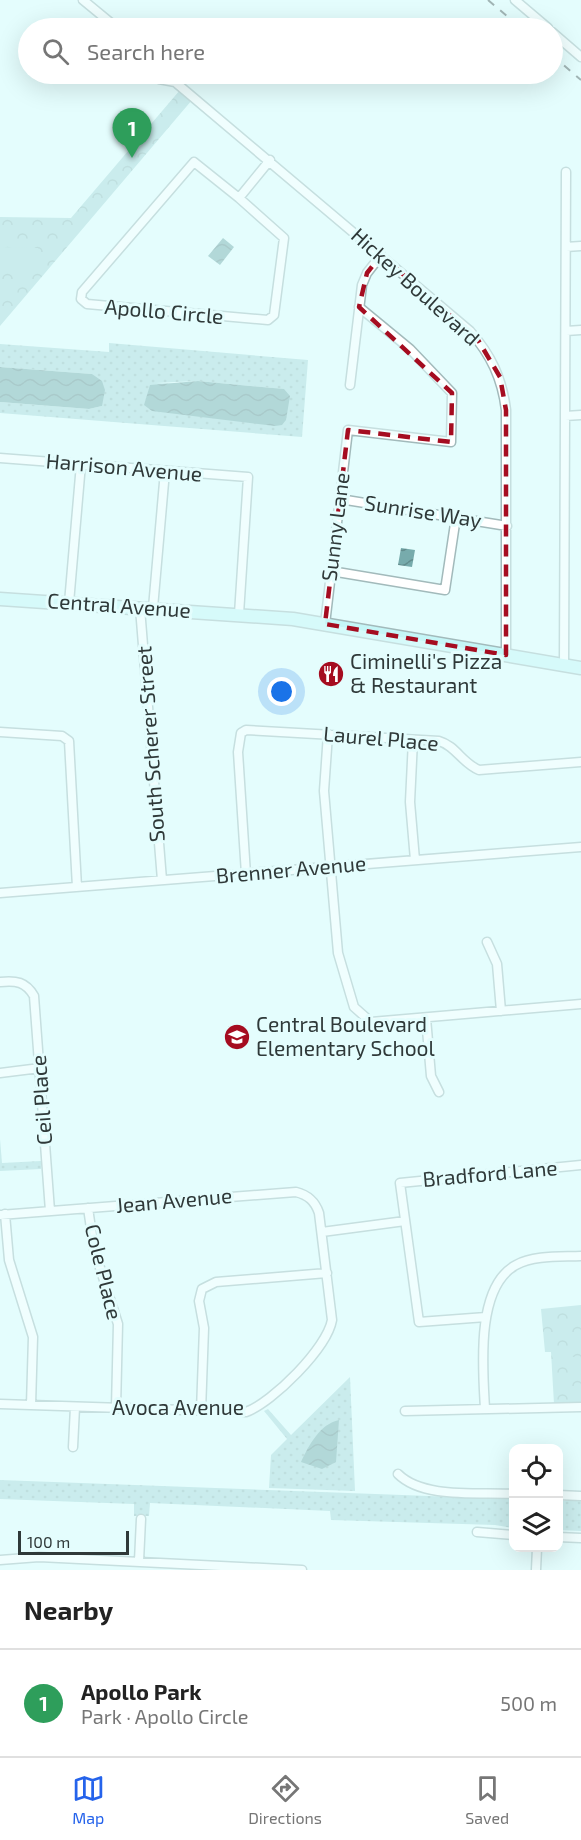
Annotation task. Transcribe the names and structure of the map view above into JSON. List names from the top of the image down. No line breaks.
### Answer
{"streets":{"main road":["Central Avenue"],"street":["Hickey Boulevard","Apollo Circle","Harrison Avenue","Sunrise Way","Sunny Lane","Laurel Place","South Scherer Street","Brenner Avenue","Ceil Place","Bradford Lane","Jean Avenue","Cole Place","Avoca Avenue"]},"crossings":[["Hickey Boulevard","Sunrise Way"],["Harrison Avenue","Central Avenue"],["Harrison Avenue","South Scherer Street"],["Sunrise Way","Sunny Lane"],["Sunny Lane","Central Avenue"],["Central Avenue","South Scherer Street"],["Laurel Place","Brenner Avenue"],["South Scherer Street","Brenner Avenue"],["Ceil Place","Jean Avenue"],["Jean Avenue","Cole Place"],["Jean Avenue","Avoca Avenue"],["Cole Place","Avoca Avenue"]],"places":{"restaurant":["Ciminelli's Pizza & Restaurant"],"school or university":["Central Boulevard Elementary School"]},"scale_bar":"100 m","page":{"search":"Search here","pins":"1","scale":"100 m","heading":"Nearby","list":[{"mark":"1","name":"Apollo Park","note":"Park · Apollo Circle","value":"500 m"}],"nav":["Map","Directions","Saved"]}}
